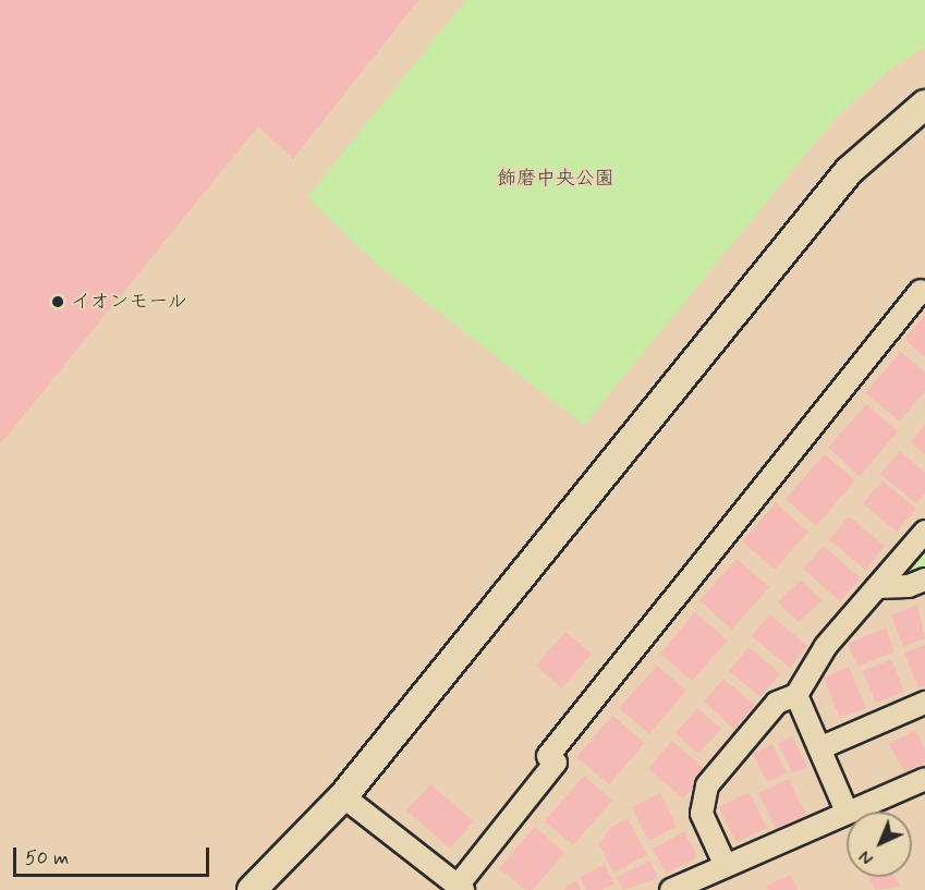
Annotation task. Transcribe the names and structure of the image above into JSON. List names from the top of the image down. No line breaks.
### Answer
{"parks":["飾磨中央公園"],"places":["イオンモール"],"scale_bar":"50 m","north":"bottom left"}
